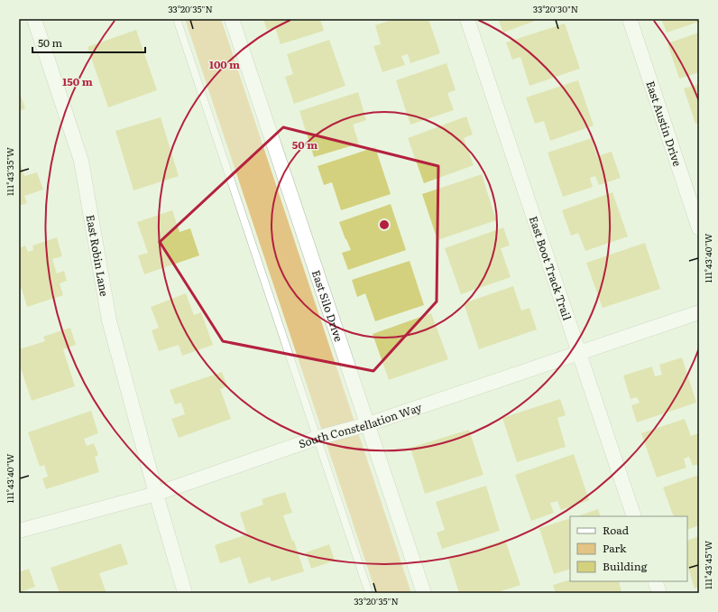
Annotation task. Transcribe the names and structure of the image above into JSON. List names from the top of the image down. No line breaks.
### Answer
{"streets":{"street":["East Austin Drive","East Robin Lane","East Boot Track Trail","East Silo Drive","South Constellation Way"]},"crossings":[["East Robin Lane","South Constellation Way"],["East Boot Track Trail","South Constellation Way"],["East Silo Drive","South Constellation Way"]],"legend":["Road","Park","Building"],"scale_bar":"50 m","coordinates":["33°20'35\"N","33°20'30\"N","111°43'35\"W","111°43'40\"W","111°43'45\"W"],"rings":["100 m","150 m","50 m"]}
